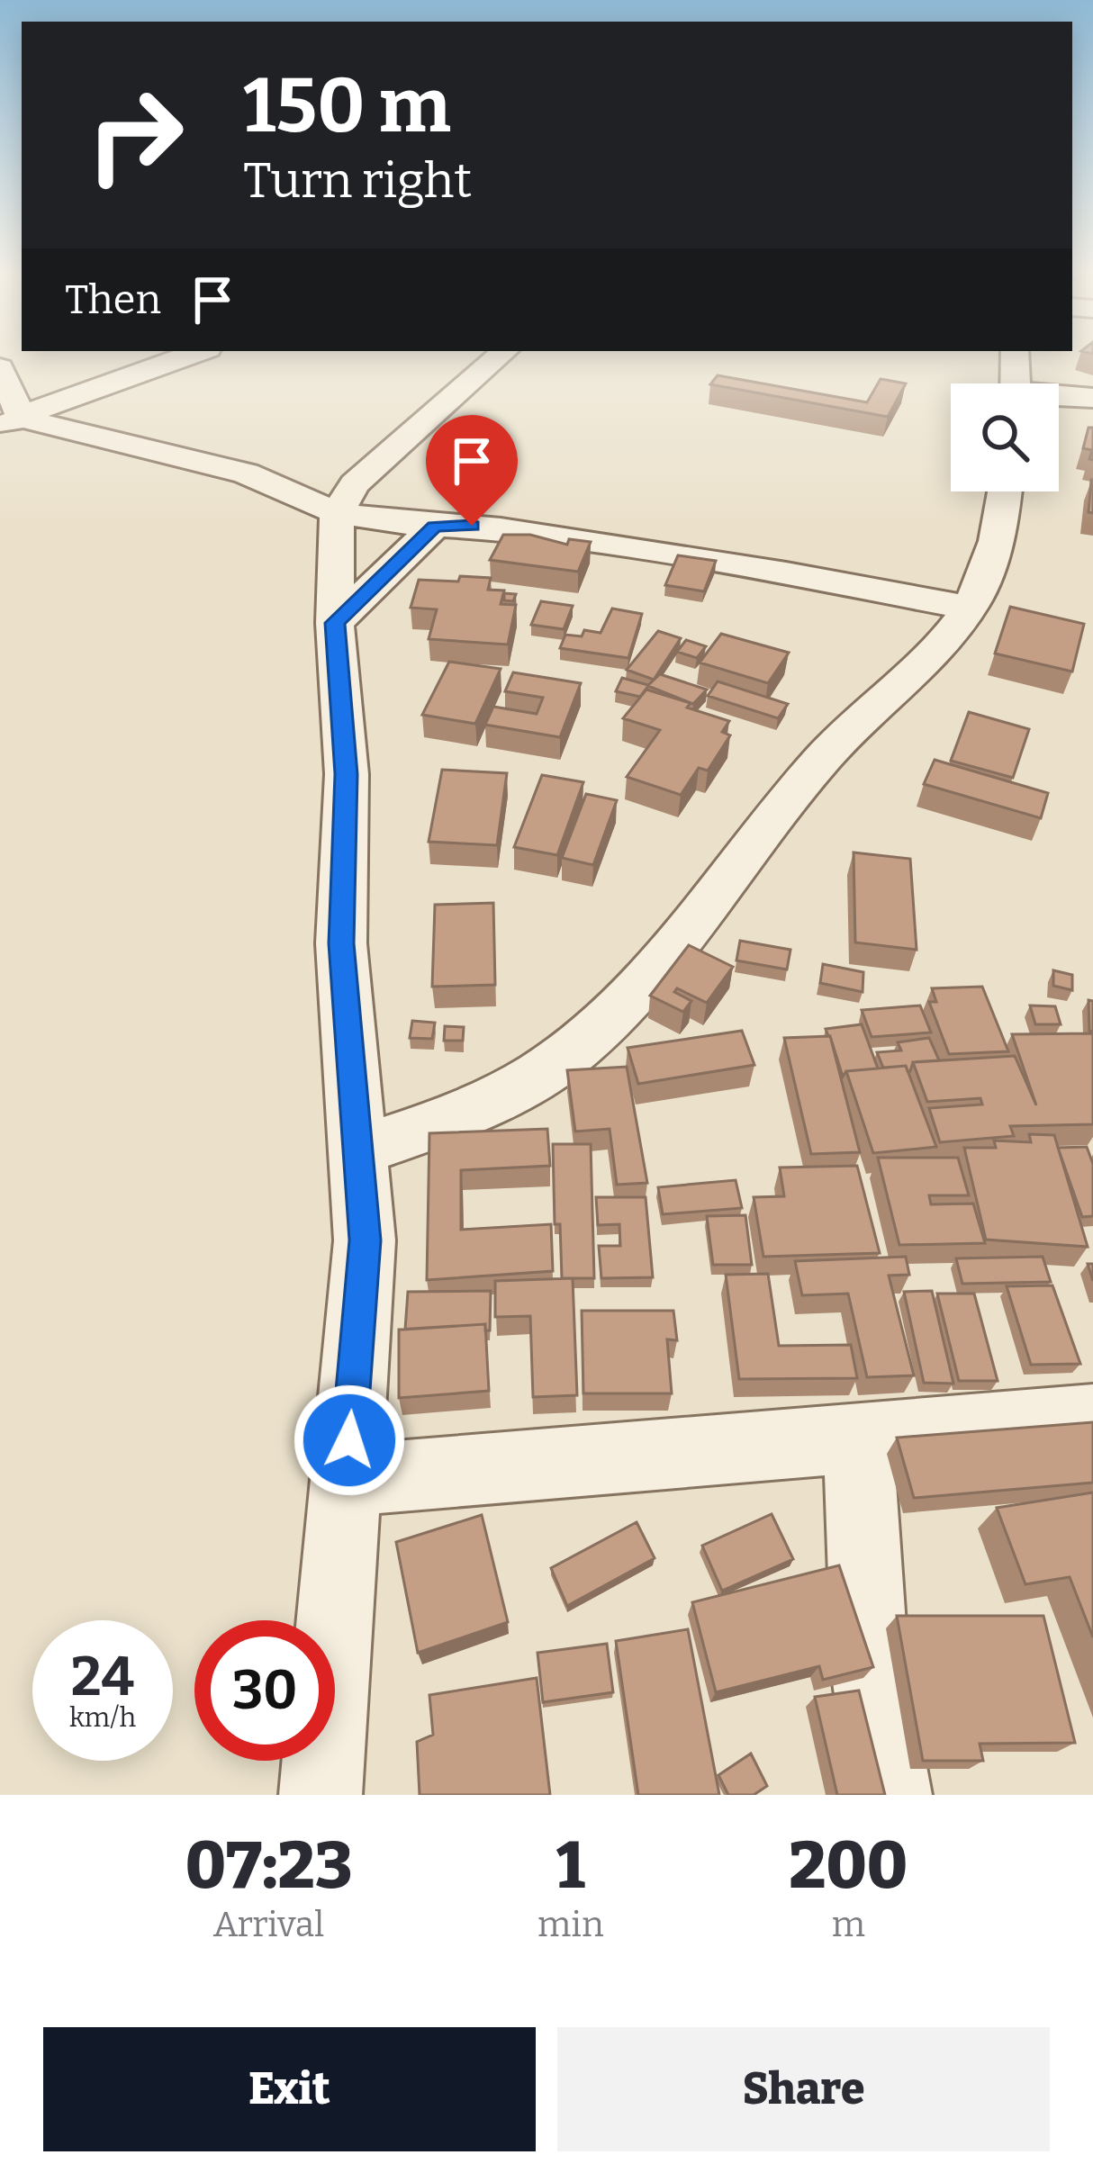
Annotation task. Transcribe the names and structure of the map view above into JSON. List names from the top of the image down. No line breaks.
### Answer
{"page":{"turn":["150 m","Turn right"],"then":"Then","speed":"24 km/h","limit":"30","eta":["07:23","Arrival","1","min","200","m"],"buttons":["Exit","Share"]}}
